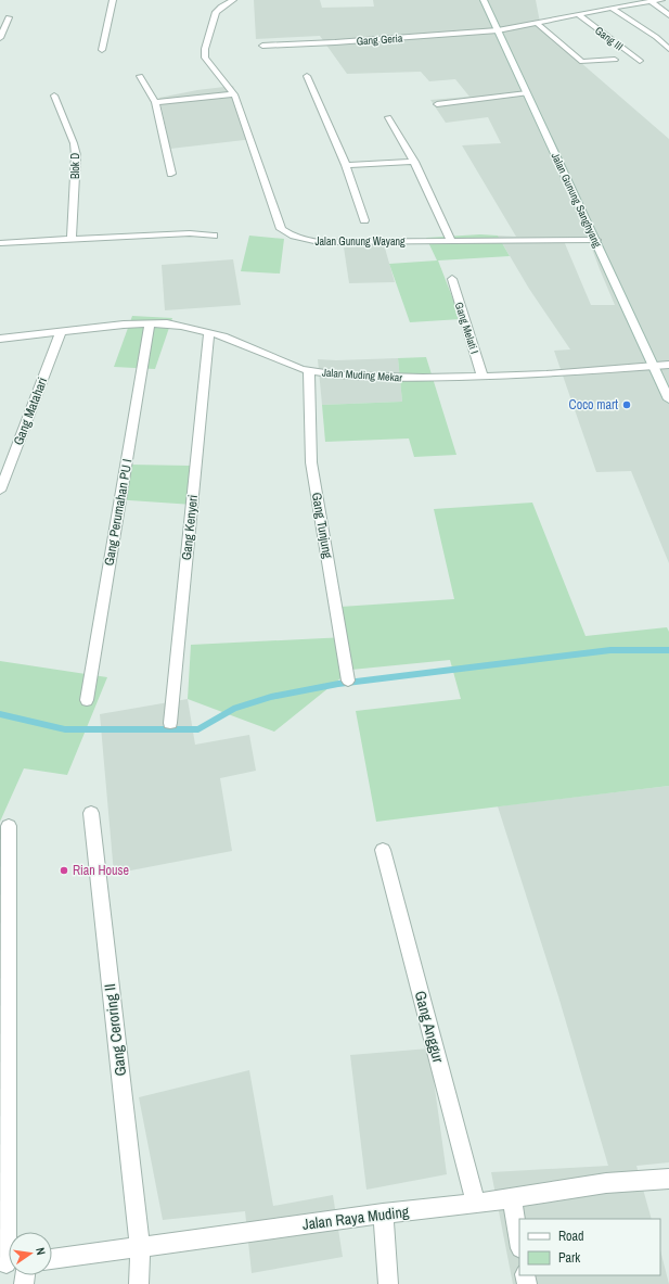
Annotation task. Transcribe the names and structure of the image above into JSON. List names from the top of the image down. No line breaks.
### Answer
{"streets":{"street":["Gang III","Gang Geria","Blok D","Jalan Gunung Sanghyang","Jalan Gunung Wayang","Gang Melati I","Jalan Muding Mekar","Gang Matahari","Gang Perumahan PU I","Gang Tunjung","Gang Kenyeri","Gang Anggur","Gang Ceroring II","Jalan Raya Muding"]},"crossings":[["Gang III","Gang Geria"],["Gang Geria","Jalan Gunung Sanghyang"],["Jalan Gunung Sanghyang","Jalan Gunung Wayang"],["Jalan Gunung Sanghyang","Jalan Muding Mekar"],["Gang Melati I","Jalan Muding Mekar"],["Jalan Muding Mekar","Gang Matahari"],["Jalan Muding Mekar","Gang Perumahan PU I"],["Jalan Muding Mekar","Gang Tunjung"],["Jalan Muding Mekar","Gang Kenyeri"],["Gang Anggur","Jalan Raya Muding"],["Gang Ceroring II","Jalan Raya Muding"]],"places":["Coco mart","Rian House"],"legend":["Road","Park"],"north":"right"}
